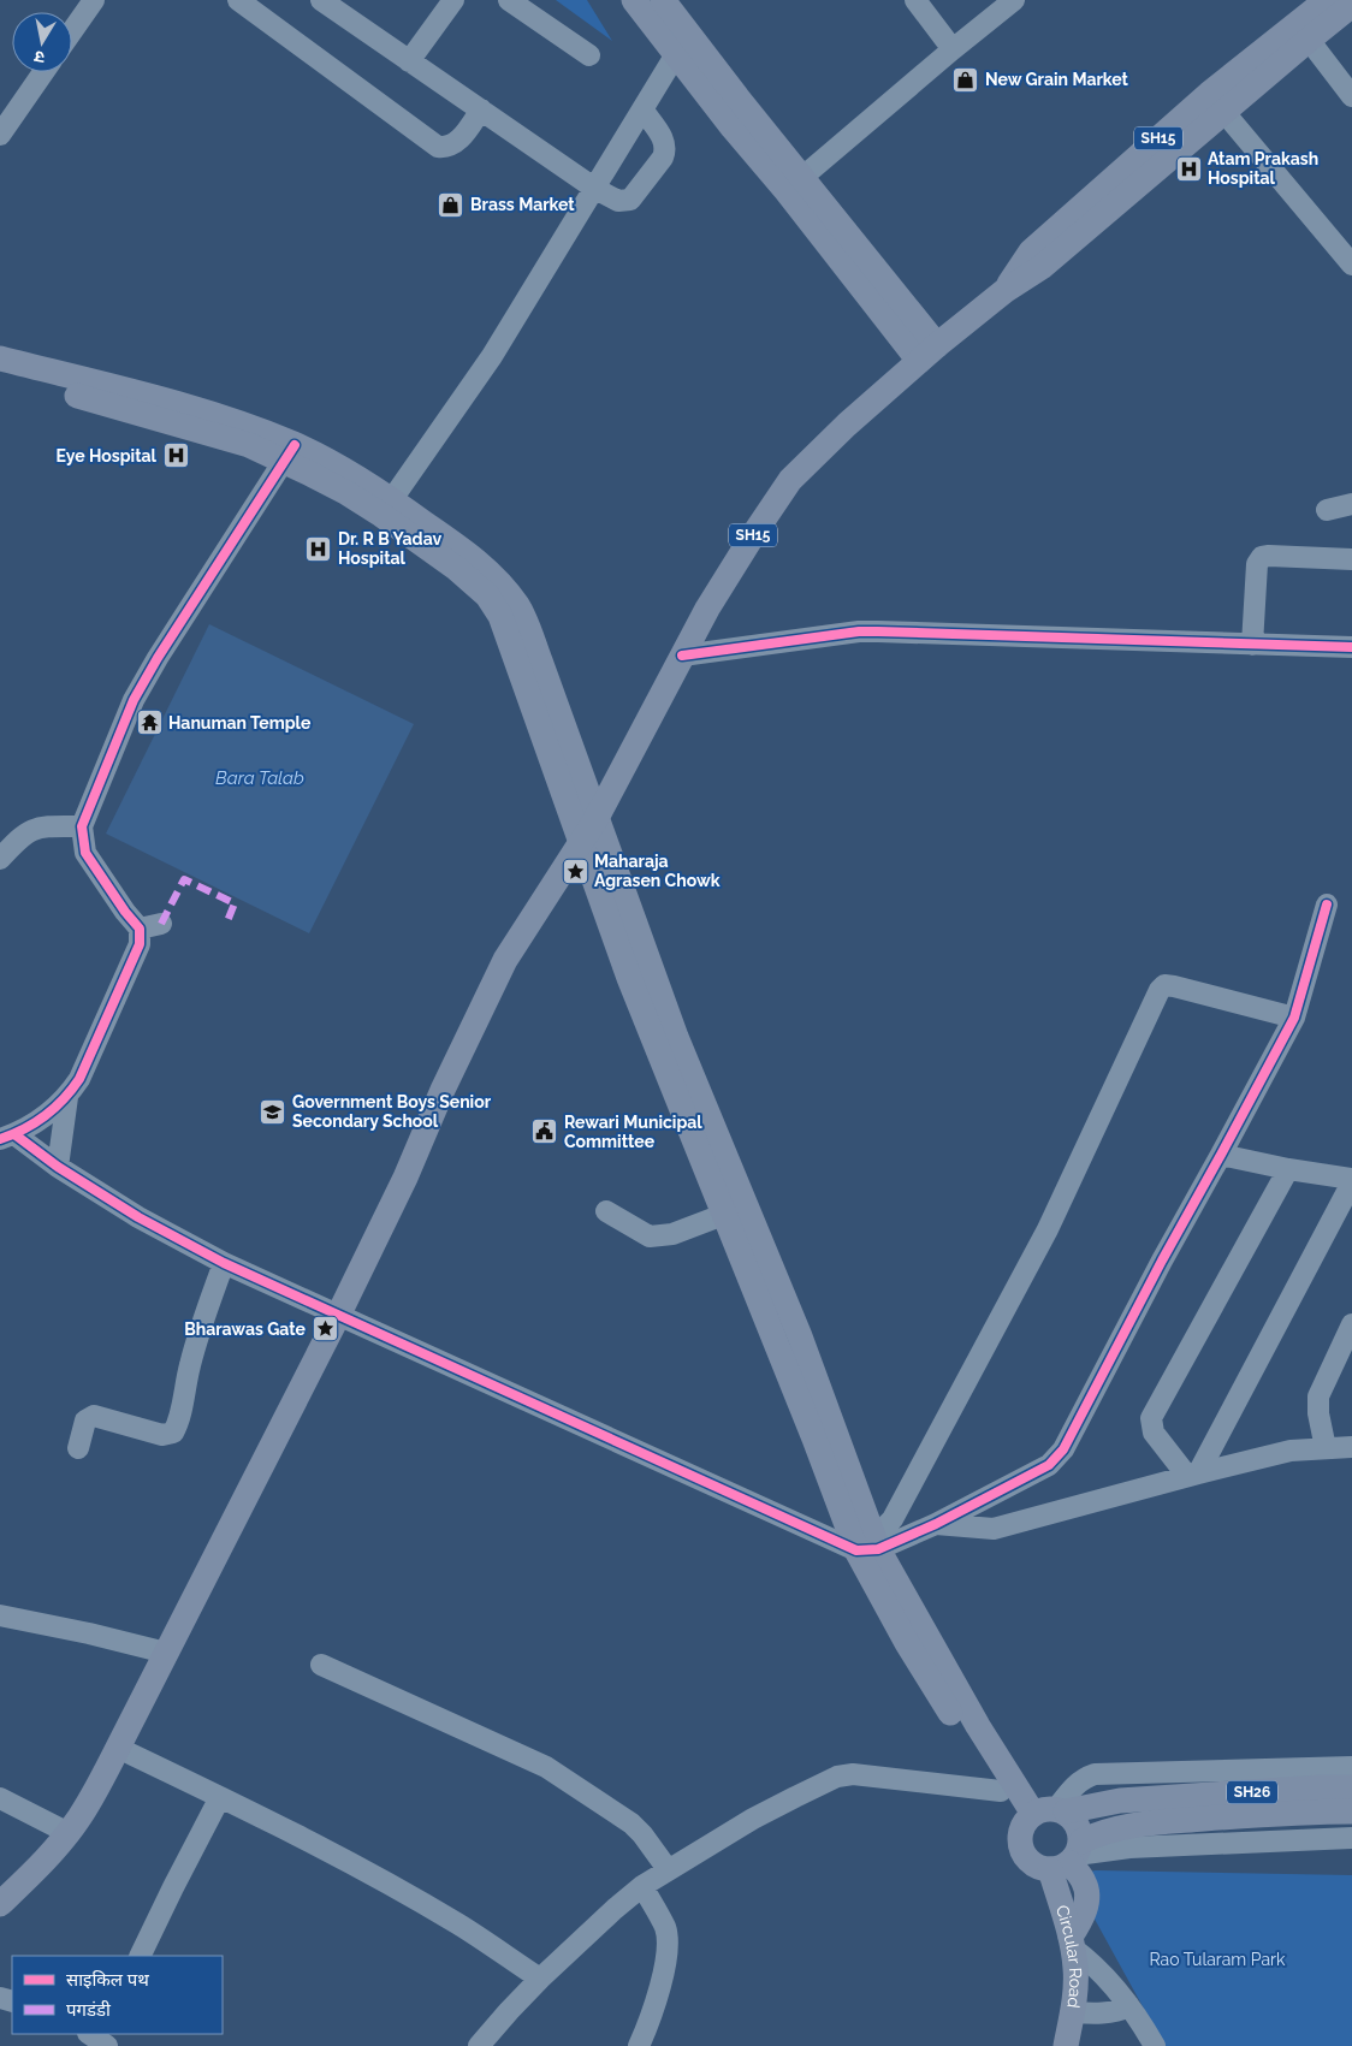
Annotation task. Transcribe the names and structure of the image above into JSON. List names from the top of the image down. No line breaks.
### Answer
{"streets":{"main road":["SH15","SH26","Circular Road"]},"water":["Bara Talab"],"parks":["Rao Tularam Park"],"places":{"shop":["New Grain Market","Brass Market"],"hospital":["Atam Prakash Hospital","Eye Hospital","Dr. R B Yadav Hospital"],"temple":["Hanuman Temple"],"place":["Maharaja Agrasen Chowk","Bharawas Gate"],"school or university":["Government Boys Senior Secondary School"],"public building":["Rewari Municipal Committee"]},"legend":["साइकिल पथ","पगडंडी"],"north":"bottom"}
